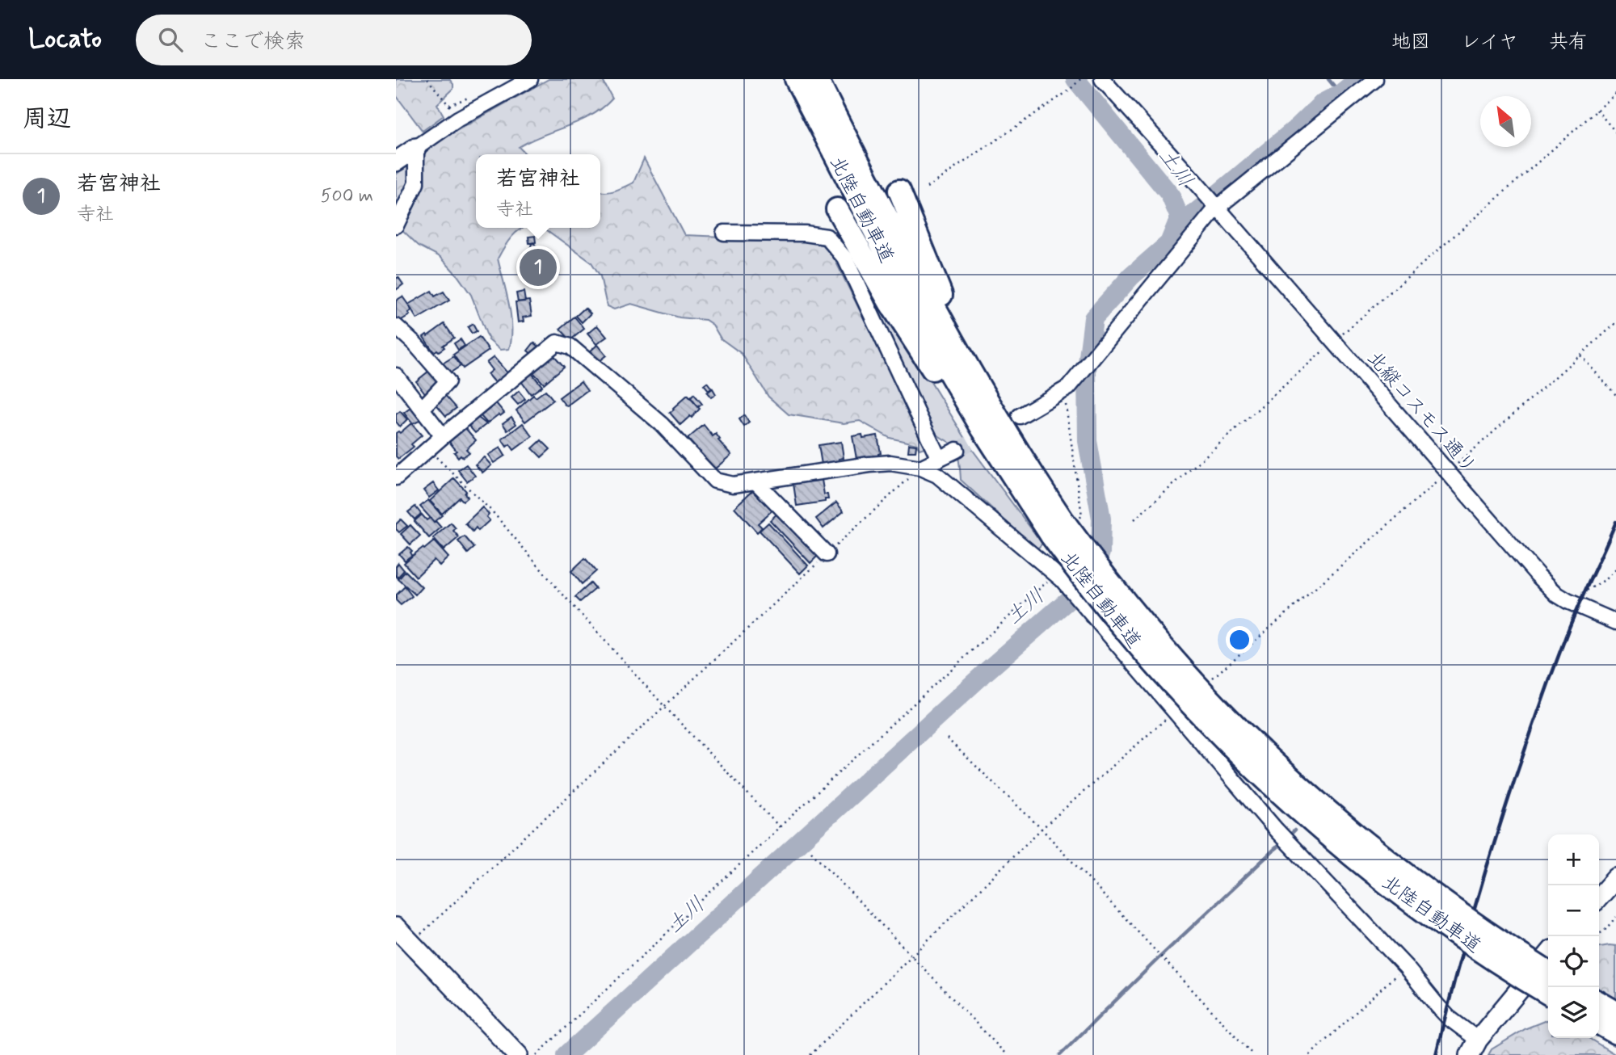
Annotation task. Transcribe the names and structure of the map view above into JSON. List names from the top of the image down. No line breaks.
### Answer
{"streets":{"highway":["北陸自動車道"],"street":["北縦コスモス通り"]},"water":["土川"],"north":"top left","page":{"header":"Locato","search":"ここで検索","nav":["地図","レイヤ","共有"],"heading":"周辺","list":[{"mark":"1","name":"若宮神社","note":"寺社","value":"500 m"}],"popup":["若宮神社","寺社"],"pins":"1","map_buttons":["+","−"]}}
